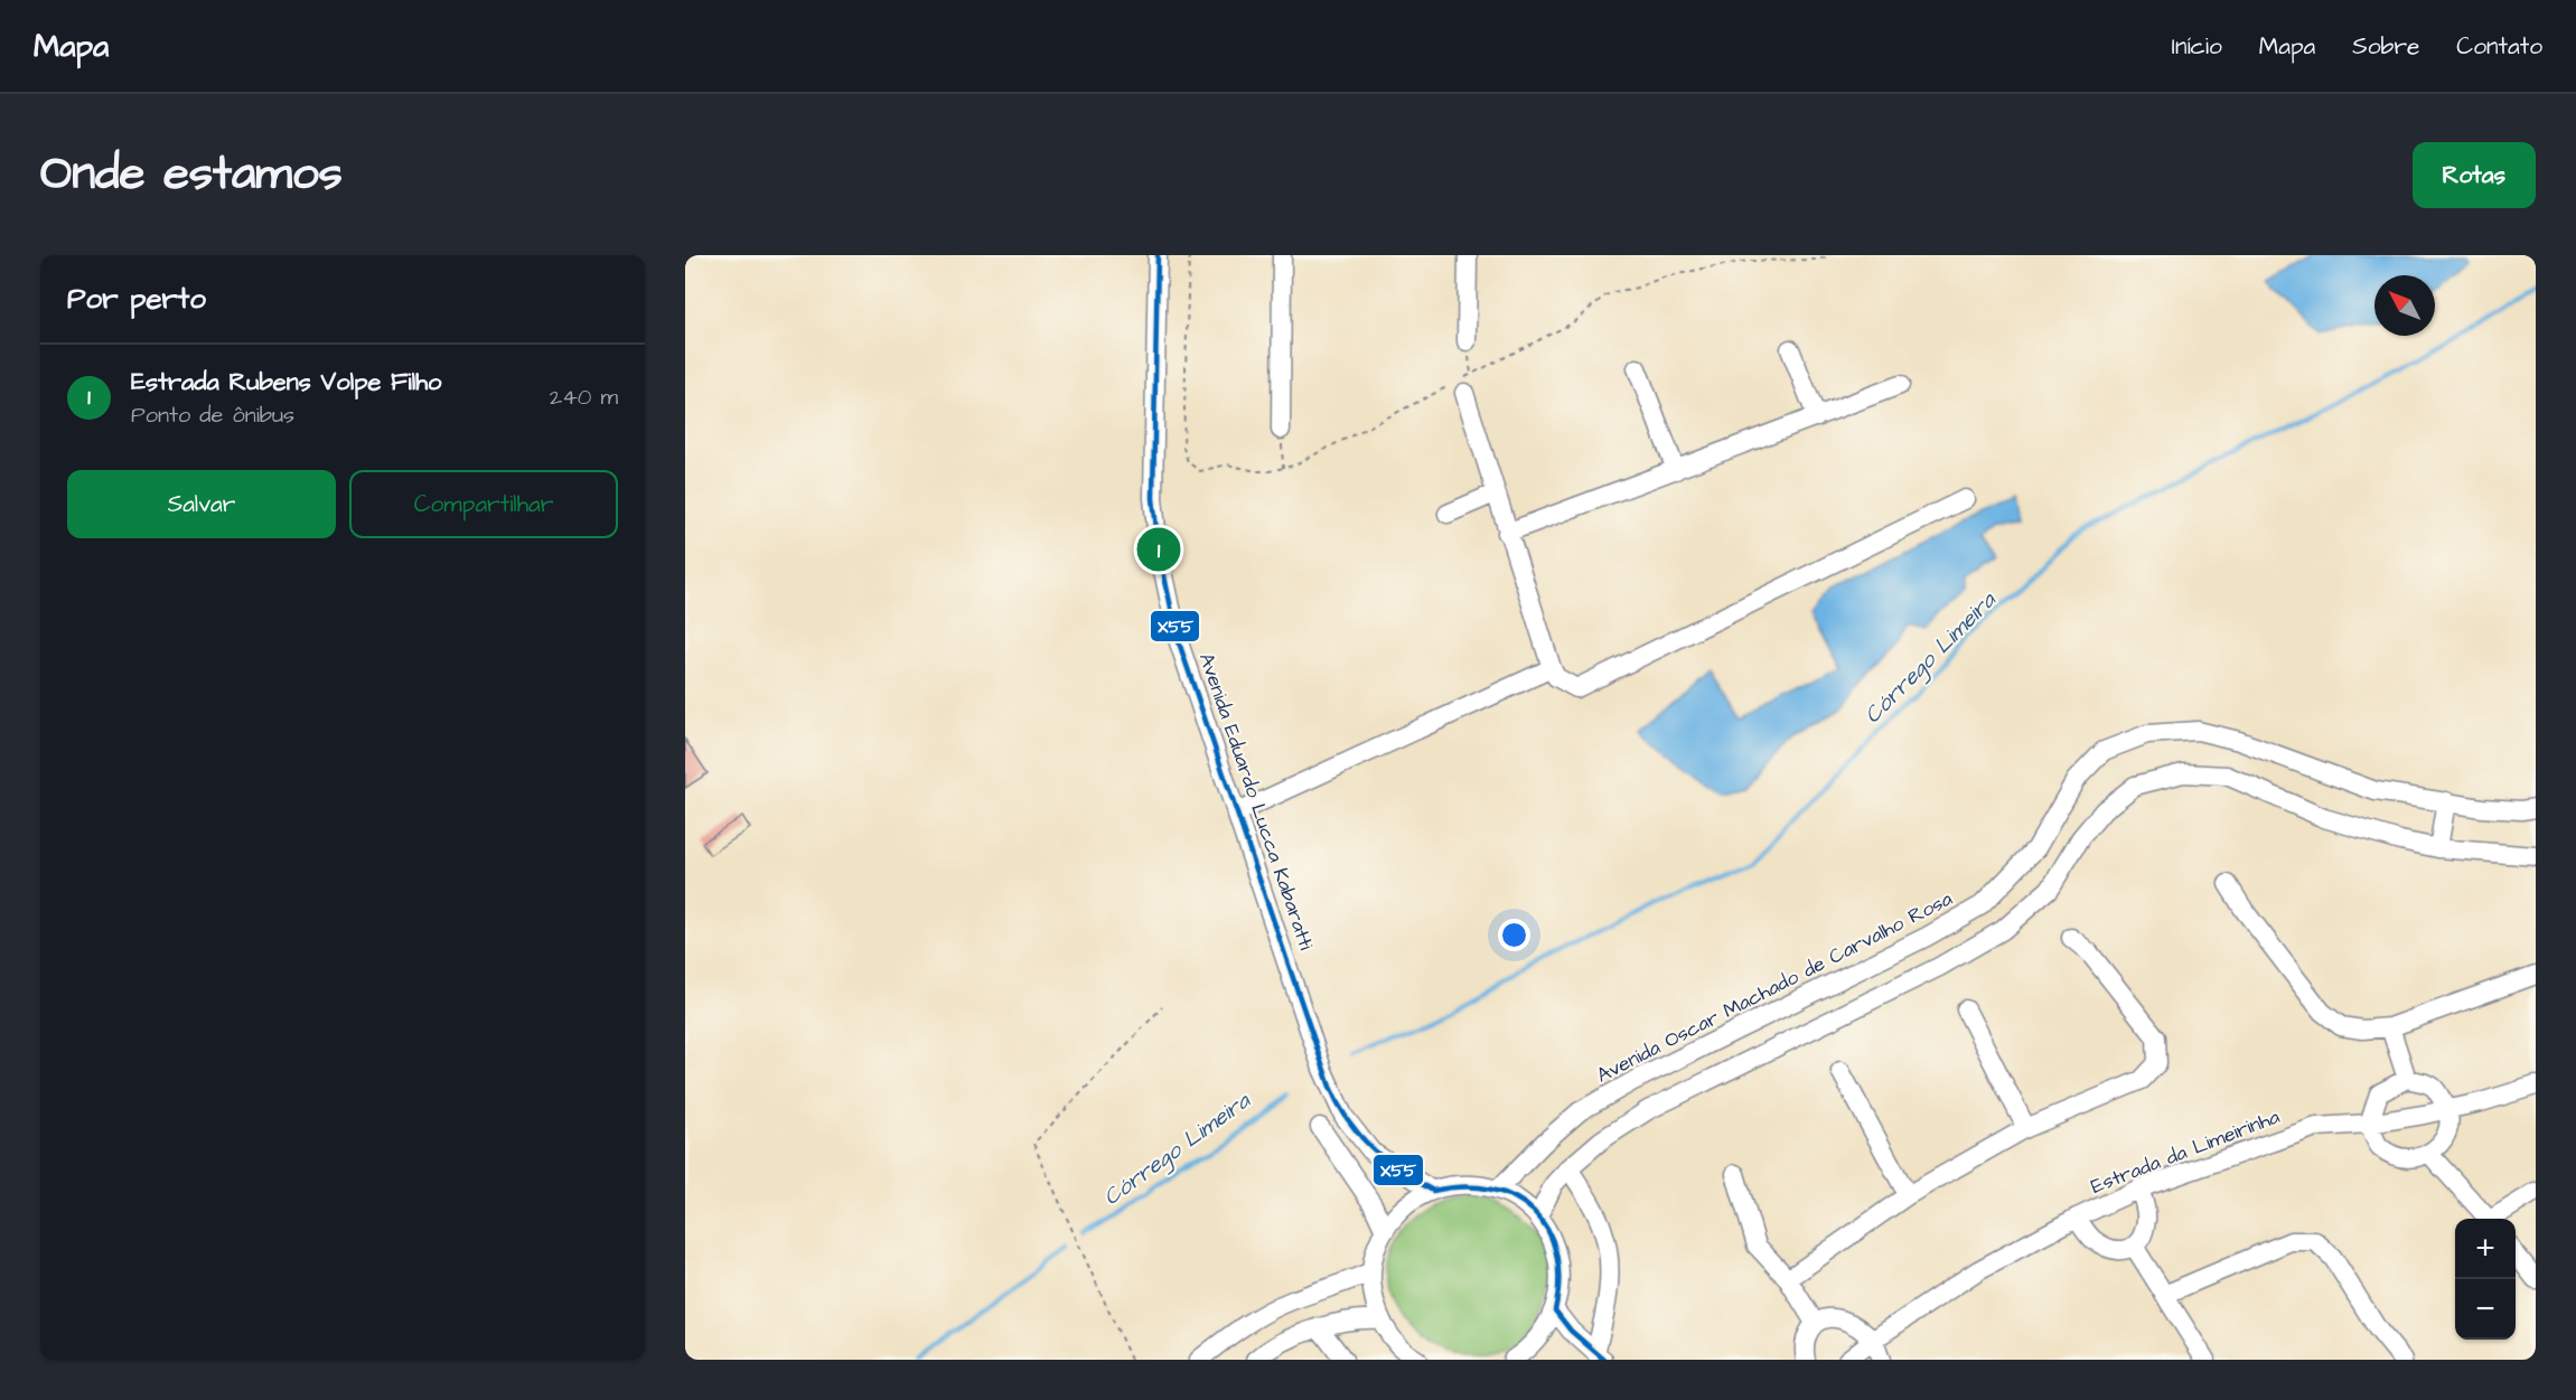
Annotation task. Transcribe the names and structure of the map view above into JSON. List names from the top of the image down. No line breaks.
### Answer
{"streets":{"street":["Avenida Eduardo Lucca Kabaratti","Avenida Oscar Machado de Carvalho Rosa","Estrada da Limeirinha"]},"water":["Córrego Limeira"],"lines":["transit line X55"],"north":"top left","page":{"header":"Mapa","nav":["Início","Mapa","Sobre","Contato"],"title":"Onde estamos","buttons":["Rotas",["Salvar","Compartilhar"]],"heading":"Por perto","list":[{"mark":"1","name":"Estrada Rubens Volpe Filho","note":"Ponto de ônibus","value":"240 m"}],"pins":"1","map_buttons":["+","−"]}}
